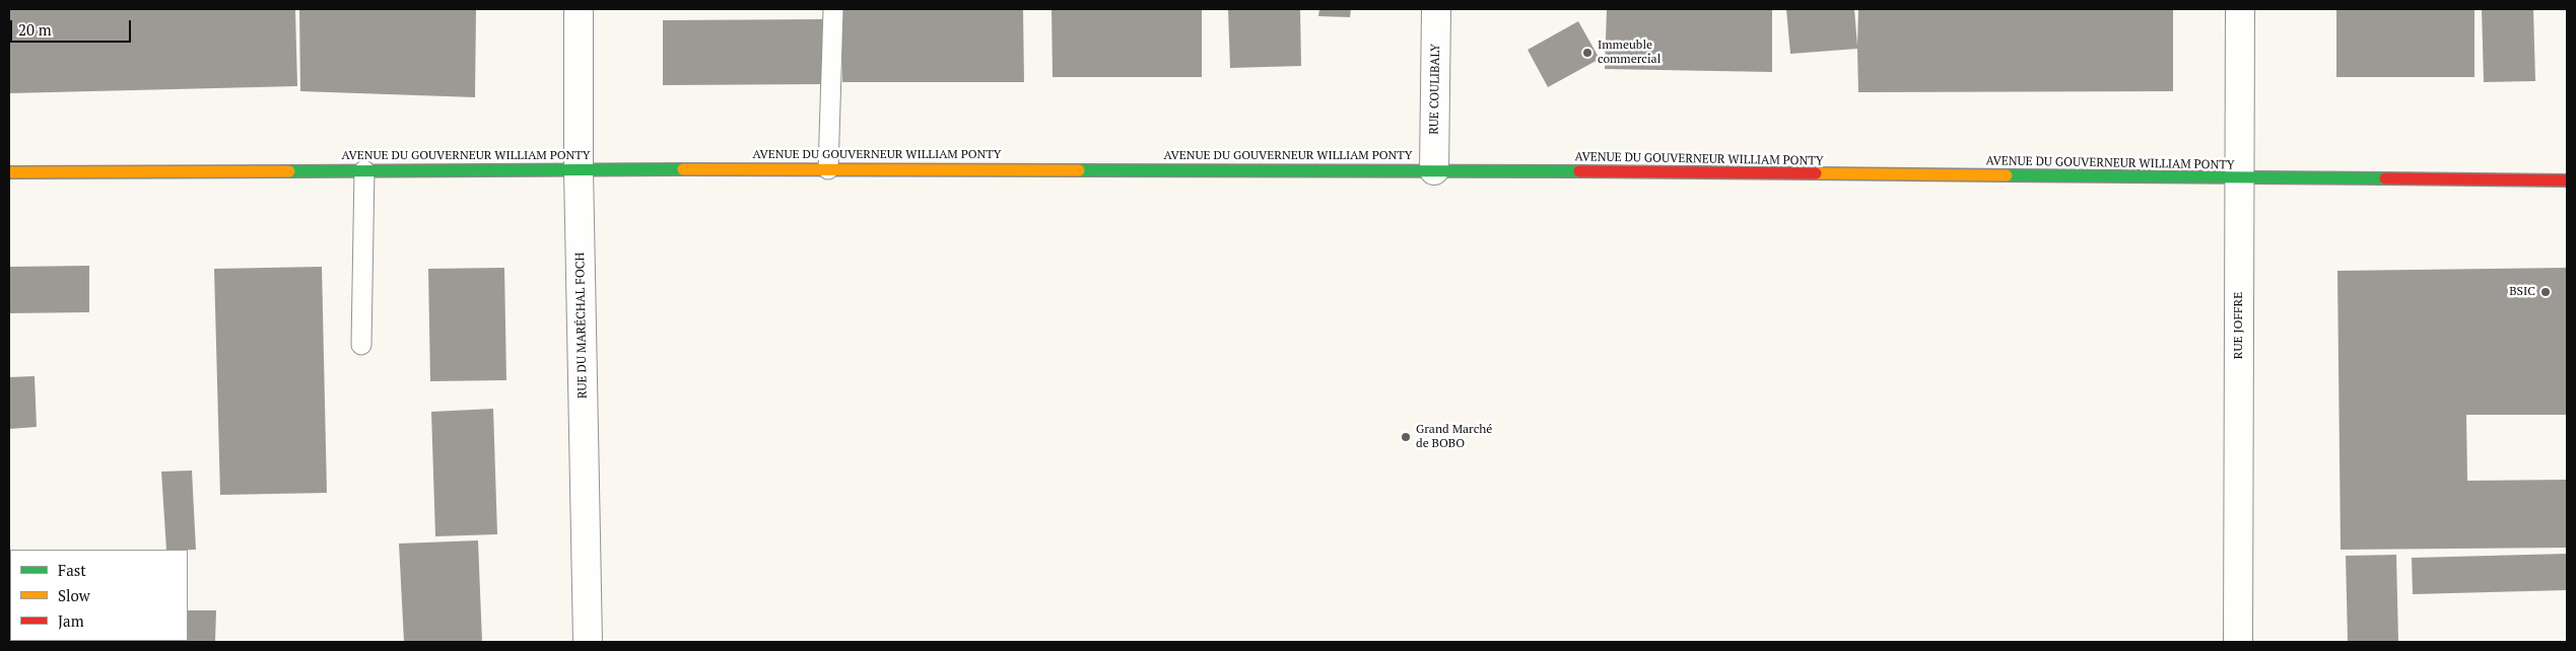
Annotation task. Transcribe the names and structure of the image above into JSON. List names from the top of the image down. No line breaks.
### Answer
{"streets":{"street":["RUE COULIBALY","AVENUE DU GOUVERNEUR WILLIAM PONTY","RUE DU MARÉCHAL FOCH","RUE JOFFRE"]},"crossings":[["RUE COULIBALY","AVENUE DU GOUVERNEUR WILLIAM PONTY"],["AVENUE DU GOUVERNEUR WILLIAM PONTY","RUE DU MARÉCHAL FOCH"],["AVENUE DU GOUVERNEUR WILLIAM PONTY","RUE JOFFRE"]],"places":["Immeuble commercial","BSIC","Grand Marché de BOBO"],"legend":["Fast","Slow","Jam"],"scale_bar":"20 m"}
